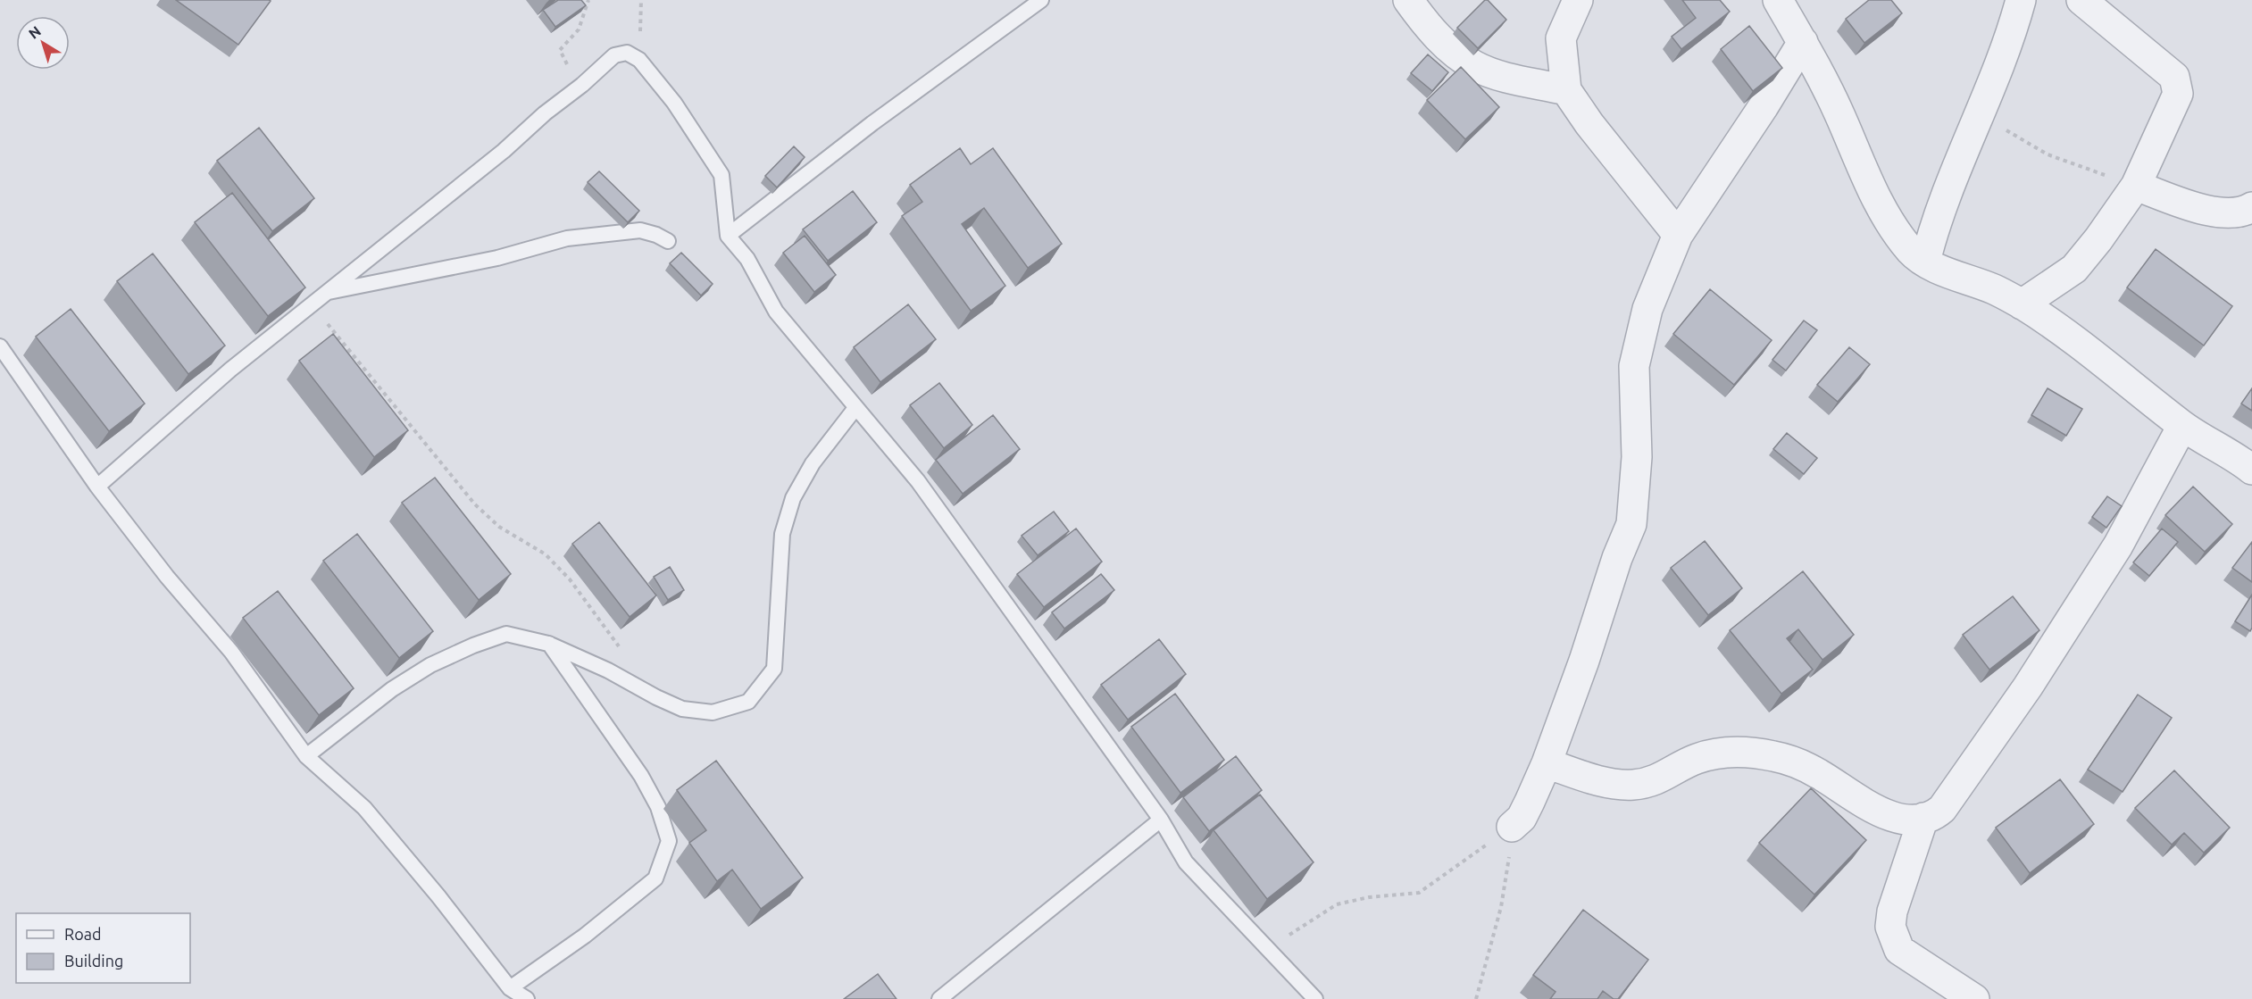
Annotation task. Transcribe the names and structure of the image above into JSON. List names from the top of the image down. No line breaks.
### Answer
{"legend":["Road","Building"],"north":"top left"}
